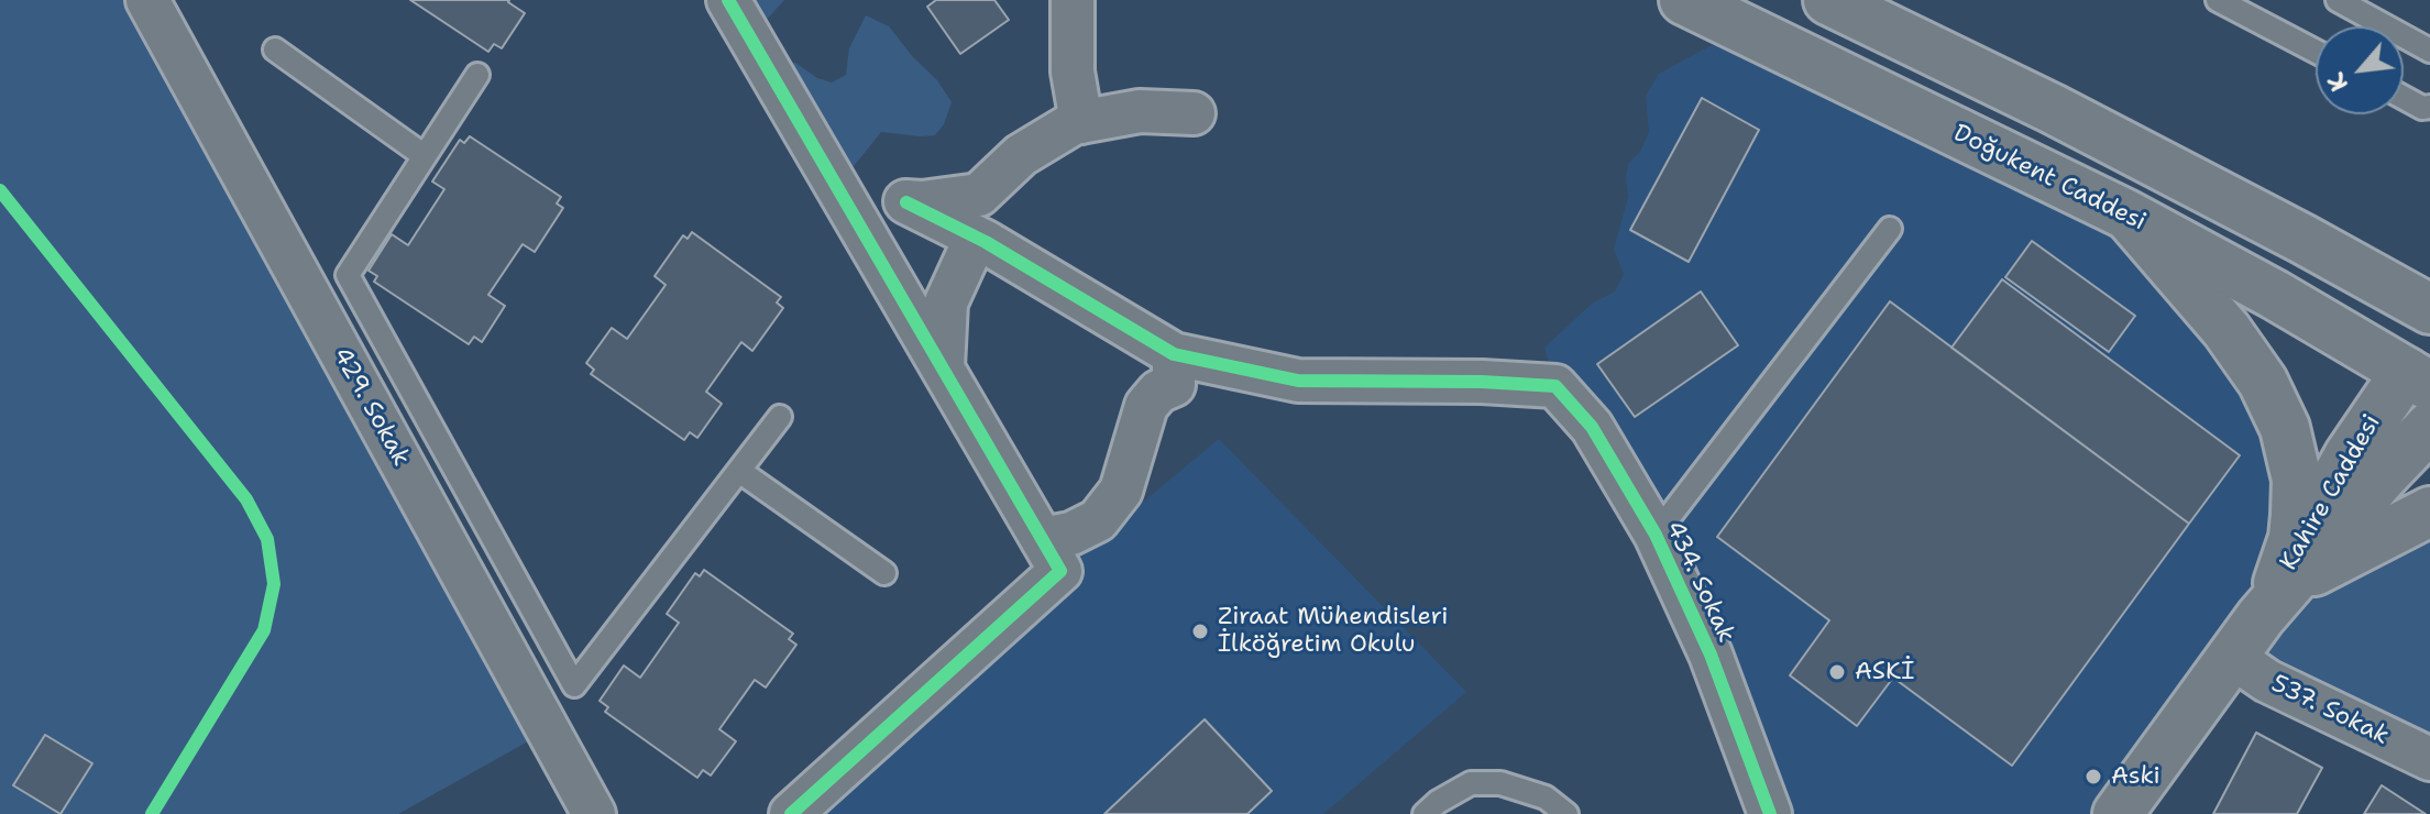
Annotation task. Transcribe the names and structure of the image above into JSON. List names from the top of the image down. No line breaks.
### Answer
{"streets":{"main road":["Doğukent Caddesi","Kahire Caddesi"],"street":["429. Sokak","434. Sokak","537. Sokak"]},"crossings":[["Doğukent Caddesi","Kahire Caddesi"],["Kahire Caddesi","537. Sokak"]],"places":["Ziraat Mühendisleri İlköğretim Okulu","ASKİ","Aski"],"north":"bottom left"}
